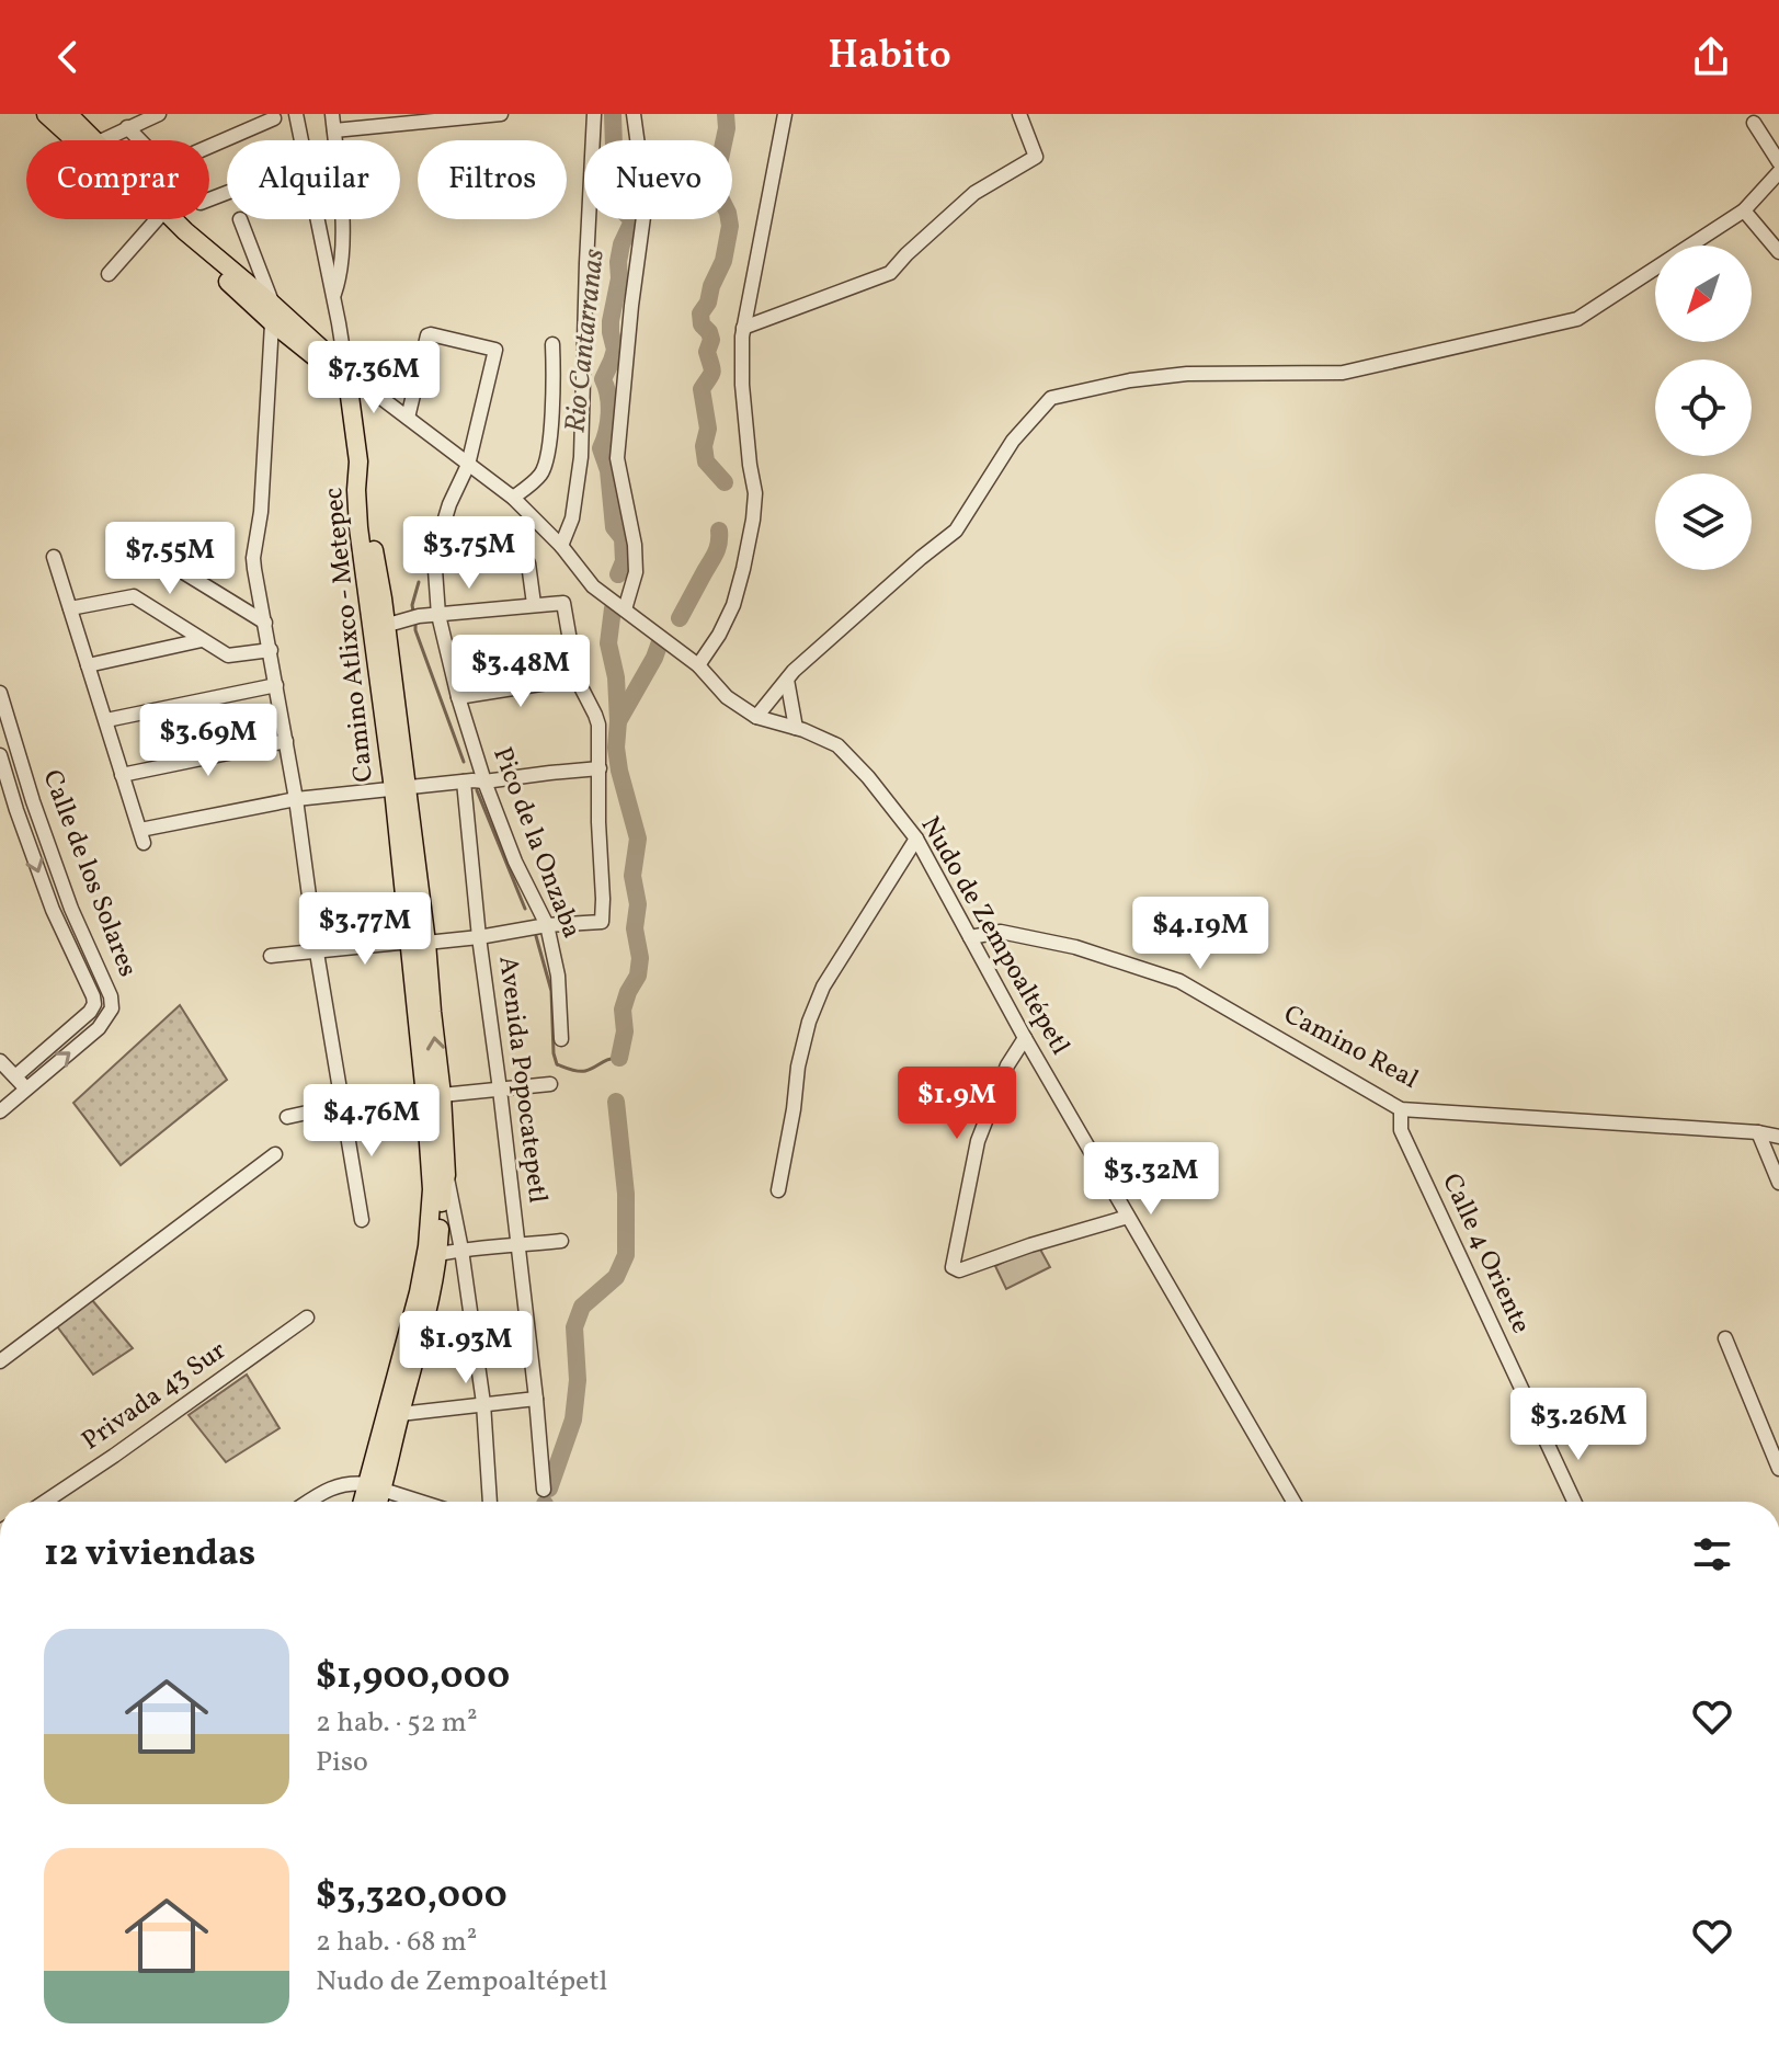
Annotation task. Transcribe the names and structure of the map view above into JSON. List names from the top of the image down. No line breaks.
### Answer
{"streets":{"main road":["Camino Atlixco - Metepec"],"street":["Pico de la Onzaba","Calle de los Solares","Nudo de Zempoaltépetl","Camino Real","Avenida Popocatepetl","Calle 4 Oriente","Privada 43 Sur"]},"crossings":[["Camino Atlixco - Metepec","Nudo de Zempoaltépetl"],["Pico de la Onzaba","Nudo de Zempoaltépetl"],["Nudo de Zempoaltépetl","Camino Real"],["Camino Real","Calle 4 Oriente"]],"water":["Rio Cantarranas"],"north":"bottom left","page":{"header":"Habito","chip":["Comprar","Alquilar","Filtros","Nuevo"],"price":["$7.36M","$3.75M","$7.55M","$3.48M","$3.69M","$3.77M","$4.19M","$1.9M","$4.76M","$3.32M","$1.93M","$3.26M"],"heading":"12 viviendas","list":[{"name":"$1,900,000","note":"2 hab. · 52 m² · Piso"},{"name":"$3,320,000","note":"2 hab. · 68 m² · Nudo de Zempoaltépetl"}]}}
